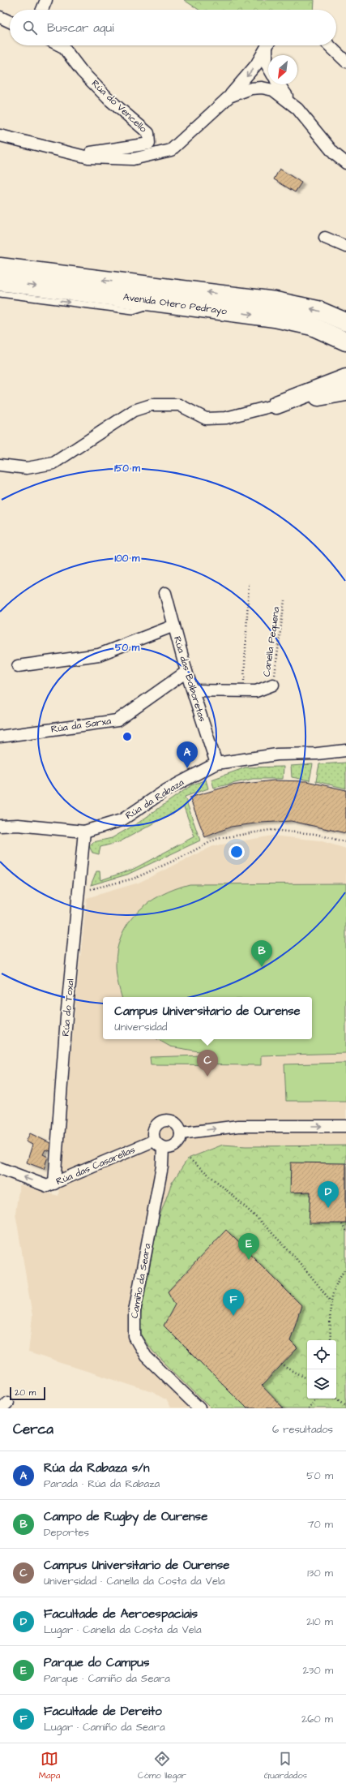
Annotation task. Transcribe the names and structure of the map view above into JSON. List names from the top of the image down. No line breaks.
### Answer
{"streets":{"main road":["Avenida Otero Pedrayo"],"street":["Rúa do Vencello","Rúa das Bolboretas","Rúa da Sarxa","Rúa da Rabaza","Rúa do Toxal","Rúa das Casarellas","Camiño da Seara"],"path":["Canella Pequena"]},"crossings":[["Rúa das Bolboretas","Rúa da Sarxa"],["Rúa das Bolboretas","Rúa da Rabaza"],["Rúa da Rabaza","Rúa do Toxal"],["Rúa do Toxal","Rúa das Casarellas"],["Rúa das Casarellas","Camiño da Seara"]],"scale_bar":"20 m","north":"bottom left","page":{"search":"Buscar aquí","pins":["A","B","C","D","E","F"],"popup":["Campus Universitario de Ourense","Universidad"],"scale":"20 m","heading":["Cerca","6 resultados"],"list":[{"mark":"A","name":"Rúa da Rabaza s/n","note":"Parada · Rúa da Rabaza","value":"50 m"},{"mark":"B","name":"Campo de Rugby de Ourense","note":"Deportes","value":"70 m"},{"mark":"C","name":"Campus Universitario de Ourense","note":"Universidad · Canella da Costa da Vela","value":"130 m"},{"mark":"D","name":"Facultade de Aeroespaciais","note":"Lugar · Canella da Costa da Vela","value":"210 m"},{"mark":"E","name":"Parque do Campus","note":"Parque · Camiño da Seara","value":"230 m"},{"mark":"F","name":"Facultade de Dereito","note":"Lugar · Camiño da Seara","value":"260 m"}],"nav":["Mapa","Cómo llegar","Guardados"]},"rings":["150 m","100 m","50 m"]}
